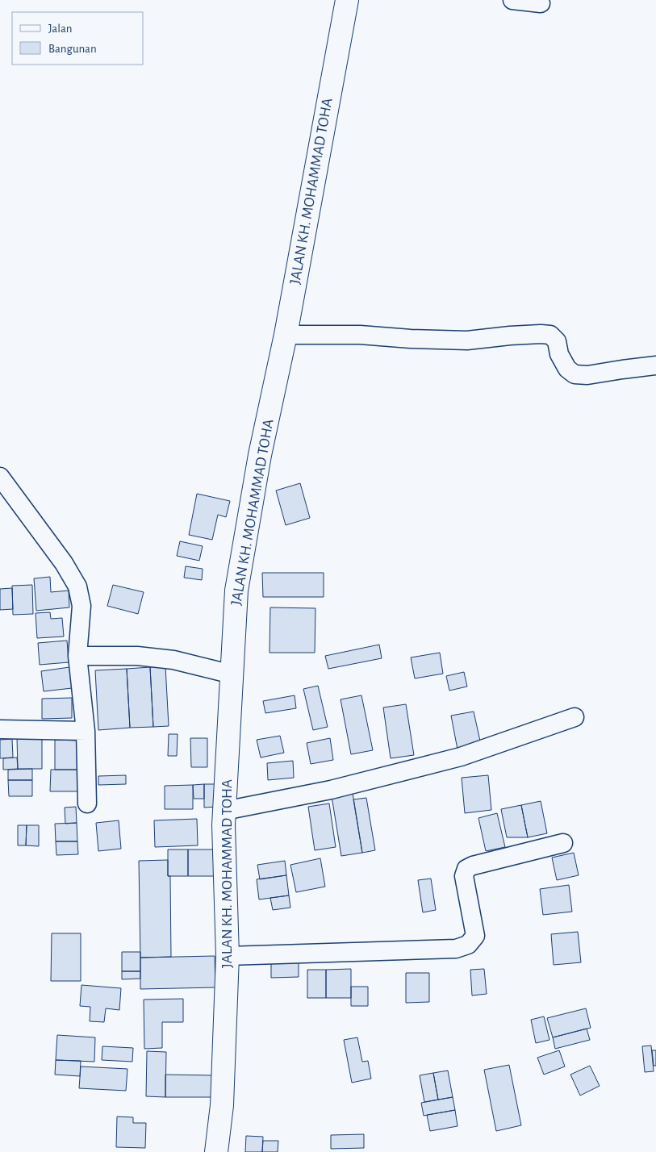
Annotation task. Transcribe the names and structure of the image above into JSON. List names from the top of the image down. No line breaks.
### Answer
{"streets":{"street":["JALAN KH. MOHAMMAD TOHA"]},"legend":["Jalan","Bangunan"]}
